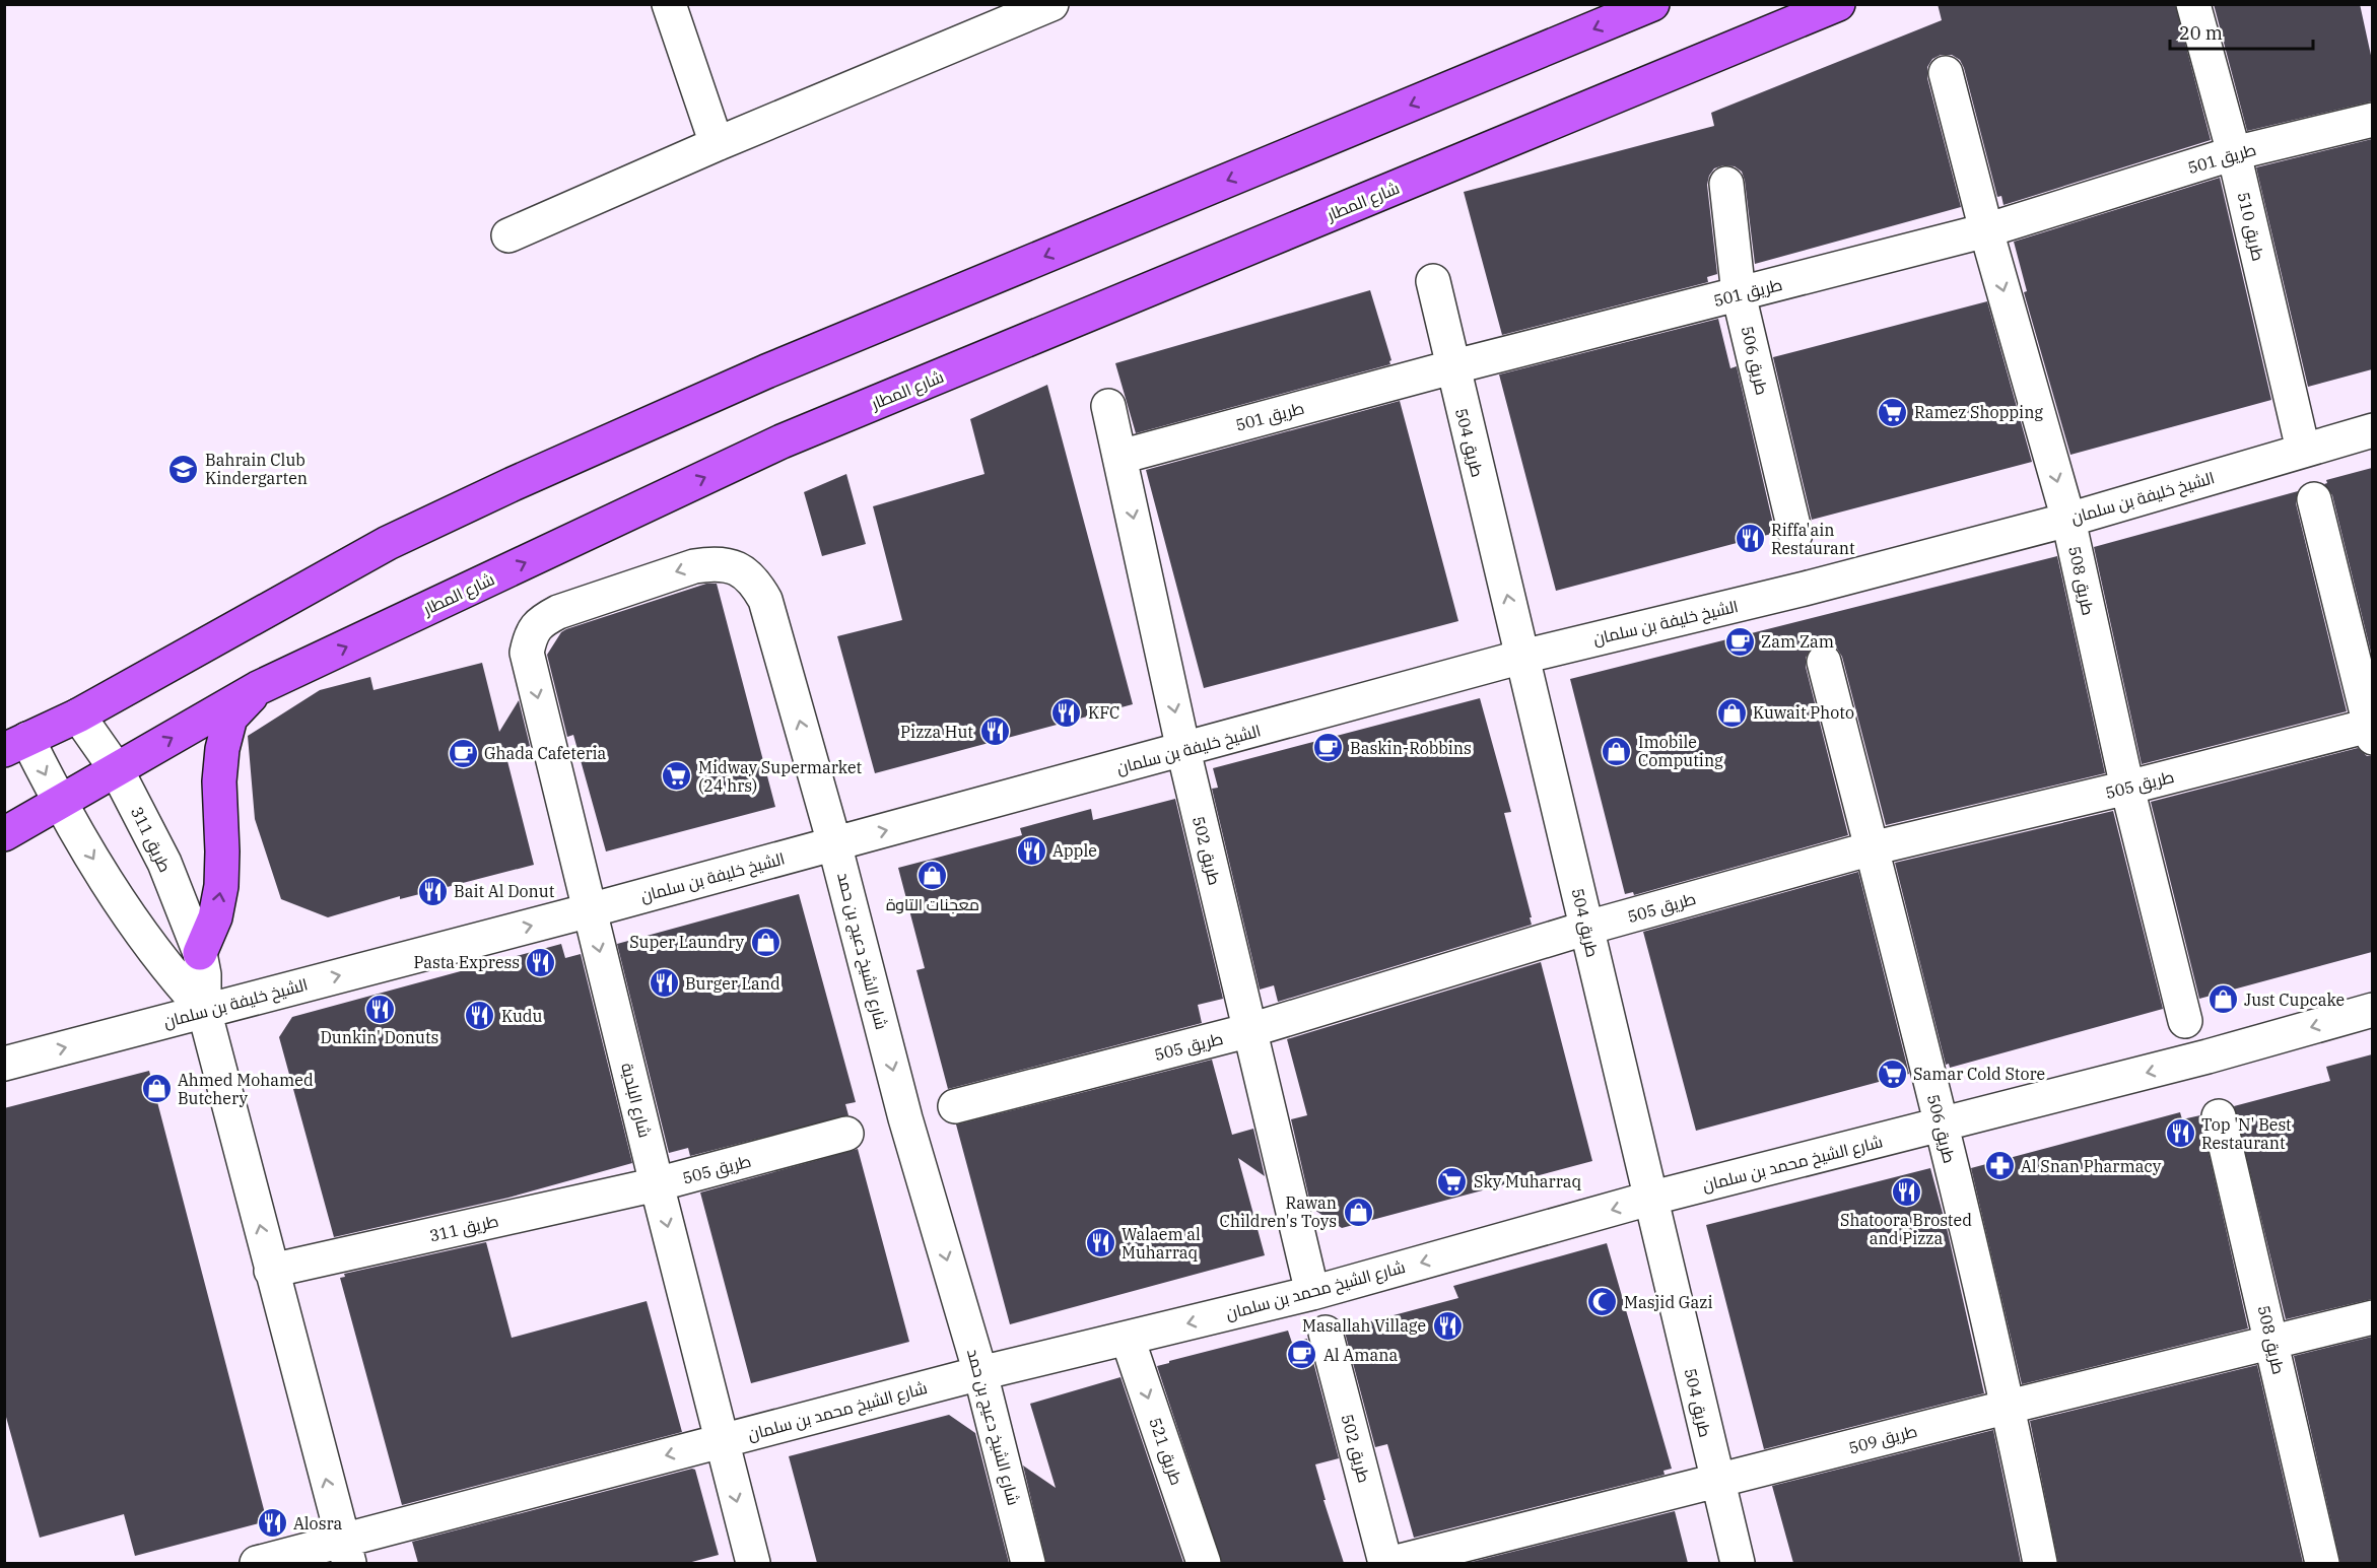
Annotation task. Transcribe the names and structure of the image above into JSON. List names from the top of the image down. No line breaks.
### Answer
{"streets":{"main road":["شارع المطار"],"street":["طريق 501","طريق 510","طريق 506","طريق 504","الشيخ خليفة بن سلمان","طريق 508","طريق 505","طريق 311","طريق 502","شارع الشيخ دعيج بن حمد","شارع البلدية","شارع الشيخ محمد بن سلمان","طريق 509","طريق 521"]},"crossings":[["طريق 501","طريق 510"],["طريق 501","طريق 506"],["طريق 501","طريق 504"],["طريق 501","طريق 508"],["طريق 501","طريق 502"],["شارع المطار","طريق 311"],["طريق 510","الشيخ خليفة بن سلمان"],["طريق 506","طريق 505"],["طريق 506","شارع الشيخ محمد بن سلمان"],["طريق 506","طريق 509"],["طريق 504","الشيخ خليفة بن سلمان"],["طريق 504","طريق 505"],["طريق 504","شارع الشيخ محمد بن سلمان"],["طريق 504","طريق 509"],["الشيخ خليفة بن سلمان","طريق 508"],["الشيخ خليفة بن سلمان","طريق 311"],["الشيخ خليفة بن سلمان","طريق 502"],["الشيخ خليفة بن سلمان","شارع الشيخ دعيج بن حمد"],["الشيخ خليفة بن سلمان","شارع البلدية"],["طريق 508","طريق 505"],["طريق 508","طريق 509"],["طريق 505","طريق 311"],["طريق 505","طريق 502"],["طريق 505","شارع البلدية"],["طريق 311","شارع البلدية"],["طريق 311","شارع الشيخ محمد بن سلمان"],["طريق 502","شارع الشيخ محمد بن سلمان"],["شارع الشيخ دعيج بن حمد","شارع البلدية"],["شارع الشيخ دعيج بن حمد","شارع الشيخ محمد بن سلمان"],["شارع البلدية","شارع الشيخ محمد بن سلمان"],["شارع الشيخ محمد بن سلمان","طريق 521"]],"one_way":["الشيخ خليفة بن سلمان","شارع البلدية","شارع الشيخ محمد بن سلمان","طريق 521"],"places":{"supermarket":["Ramez Shopping","Midway Supermarket (24 hrs)","Samar Cold Store","Sky Muharraq"],"school or university":["Bahrain Club Kindergarten"],"restaurant":["Riffa'ain Restaurant","KFC","Pizza Hut","Apple","Bait Al Donut","Pasta Express","Burger Land","Dunkin' Donuts","Kudu","Top 'N' Best Restaurant","Shatoora Brosted and Pizza","Walaem al Muharraq","Masallah Village","Alosra"],"cafe":["Zam Zam","Baskin-Robbins","Ghada Cafeteria","Al Amana"],"shop":["Kuwait Photo","Imobile Computing","معجنات التاوة","Super Laundry","Just Cupcake","Ahmed Mohamed Butchery","Rawan Children's Toys"],"pharmacy":["Al Snan Pharmacy"],"mosque":["Masjid Gazi"]},"scale_bar":"20 m"}
